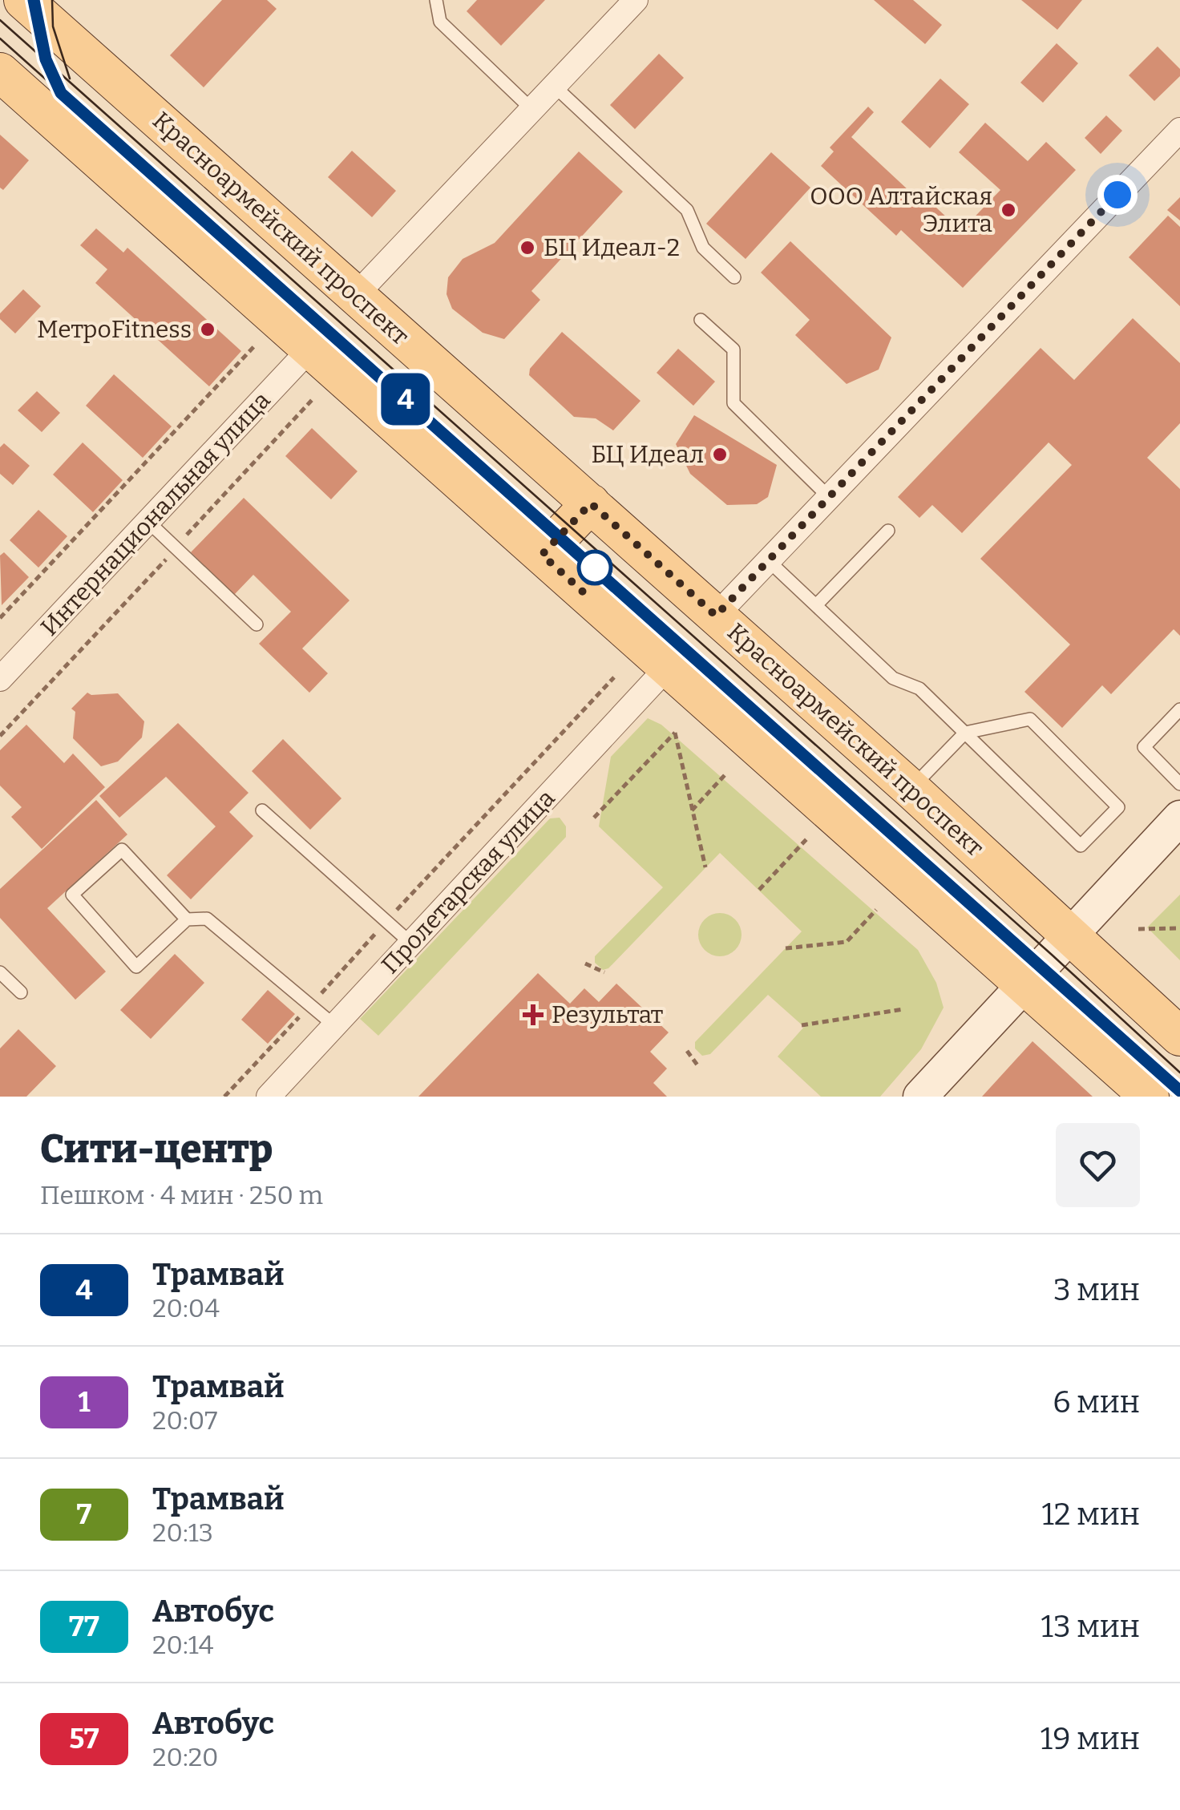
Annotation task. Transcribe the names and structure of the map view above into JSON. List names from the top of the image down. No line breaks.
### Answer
{"streets":{"main road":["Красноармейский проспект"],"street":["Интернациональная улица","Пролетарская улица"]},"places":{"other":["ООО Алтайская Элита","БЦ Идеал-2","МетроFitness","БЦ Идеал"],"health":["Результат"]},"lines":["tram line 4"],"page":{"on_map":"4","heading":["Сити-центр","Пешком · 4 мин · 250 m"],"list":[{"mark":"4","name":"Трамвай","note":"20:04","value":"3 мин"},{"mark":"1","name":"Трамвай","note":"20:07","value":"6 мин"},{"mark":"7","name":"Трамвай","note":"20:13","value":"12 мин"},{"mark":"77","name":"Автобус","note":"20:14","value":"13 мин"},{"mark":"57","name":"Автобус","note":"20:20","value":"19 мин"}]}}
